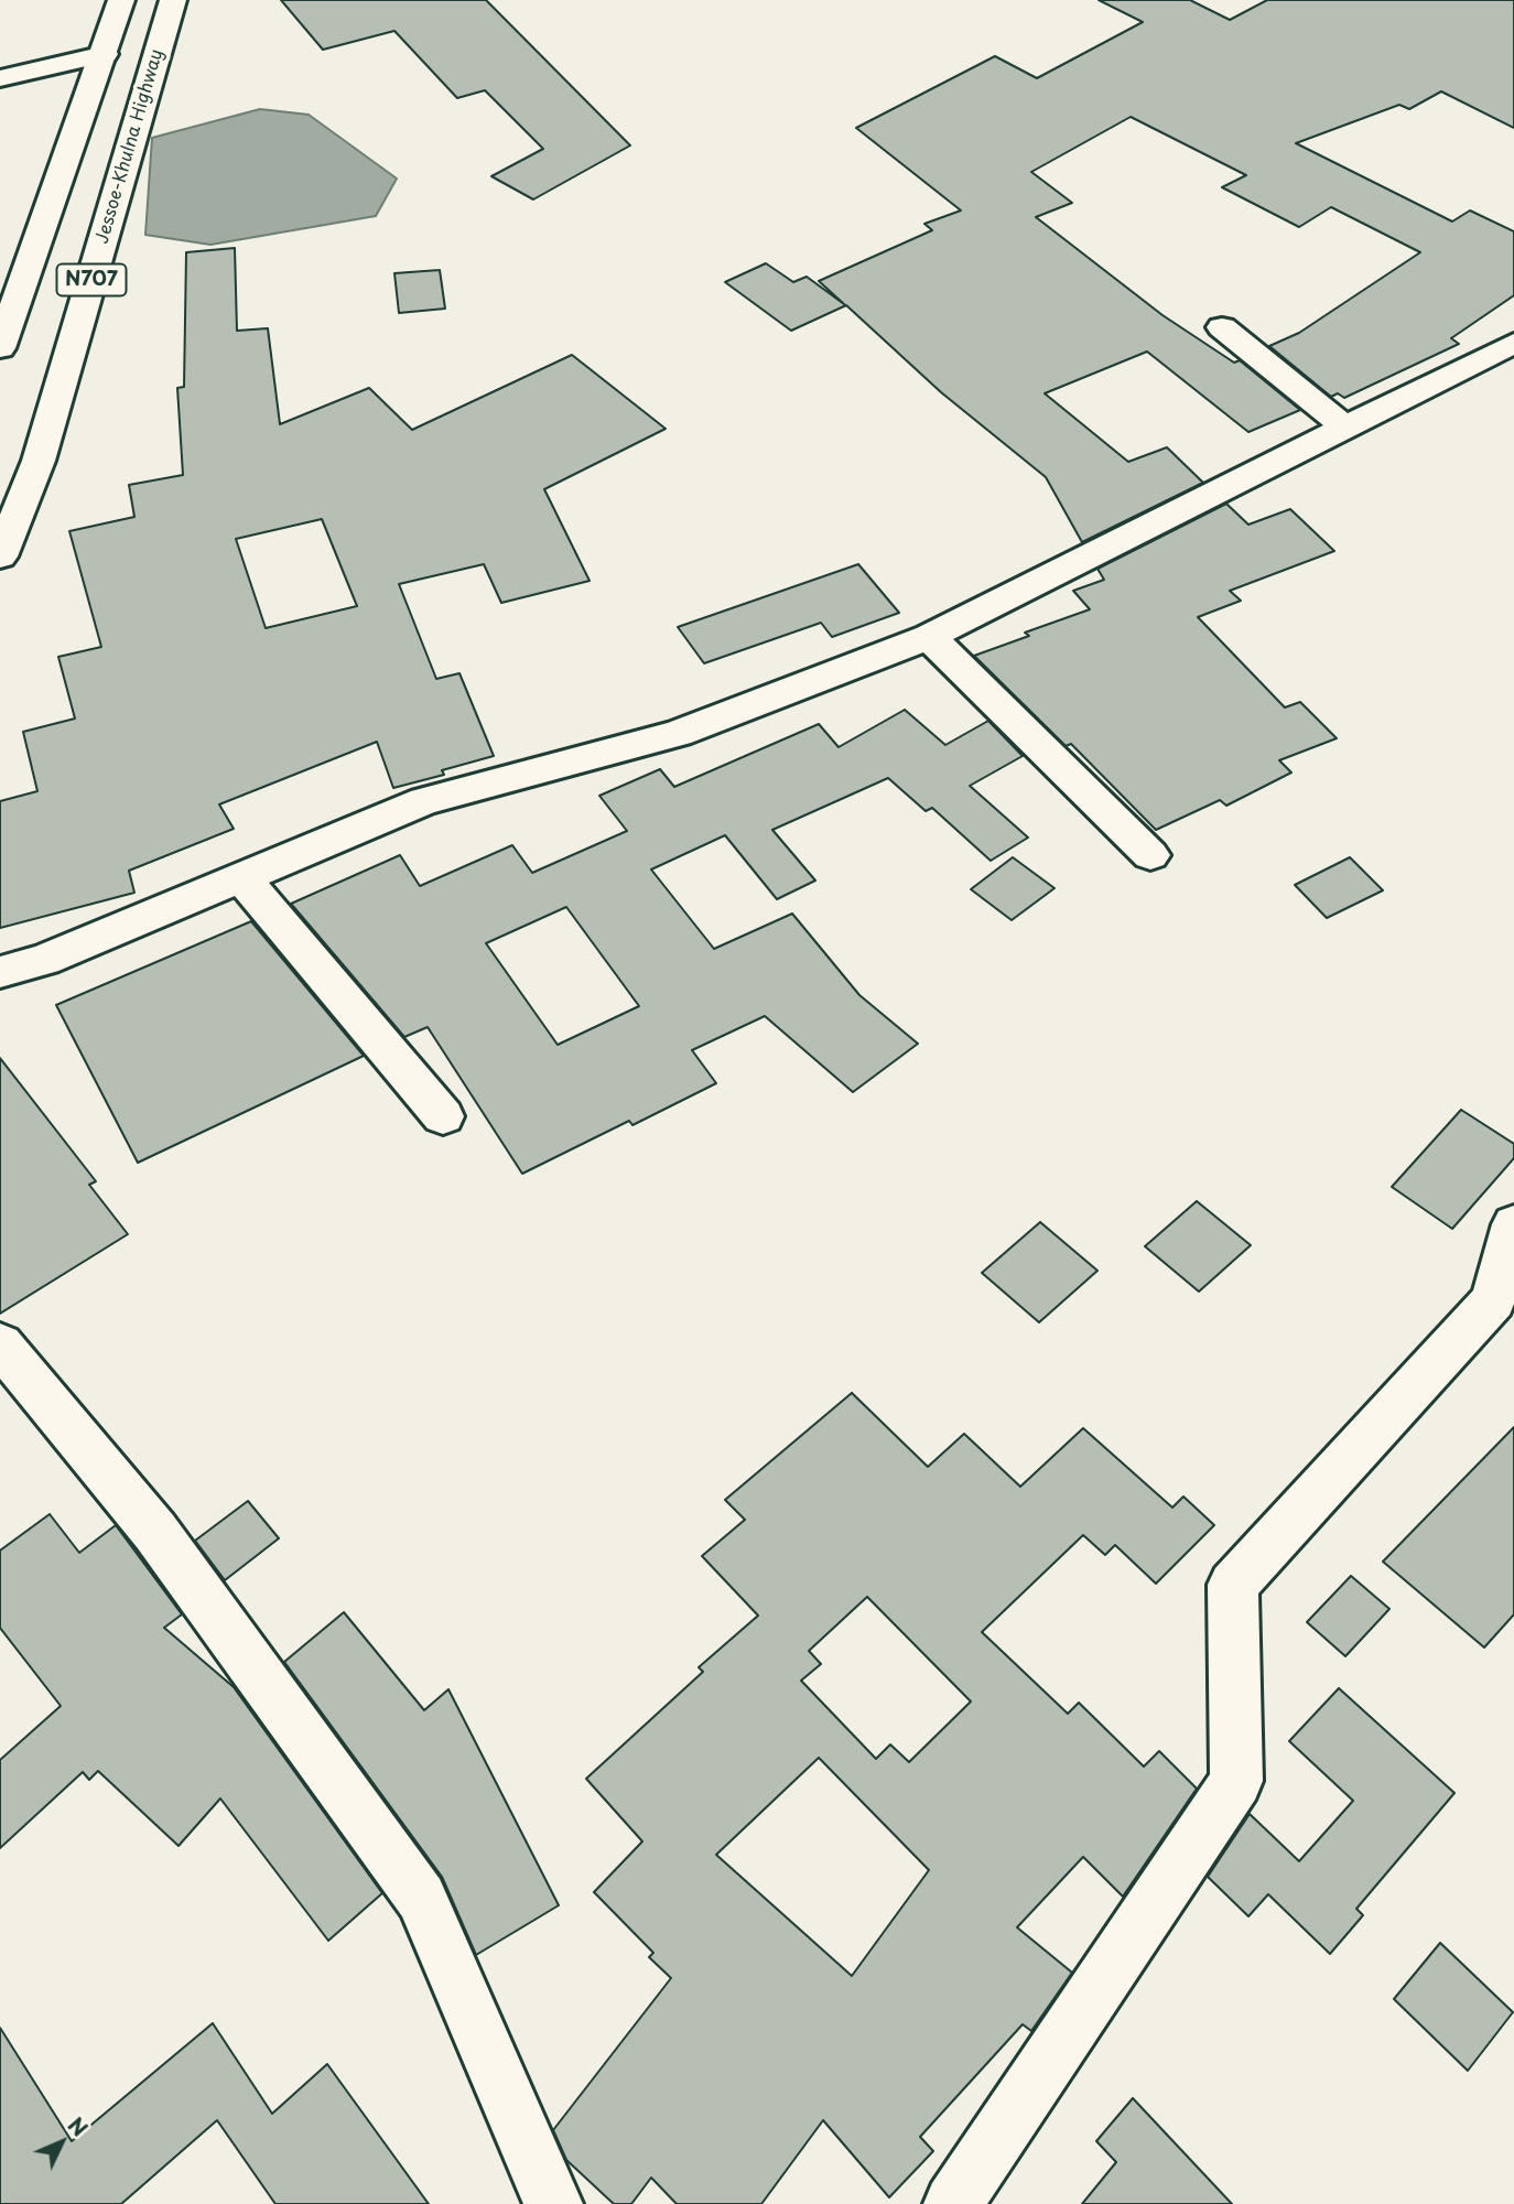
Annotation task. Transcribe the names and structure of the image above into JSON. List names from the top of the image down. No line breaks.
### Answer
{"streets":{"main road":["Jessoe-Khulna Highway","N707"]},"north":"top right"}
